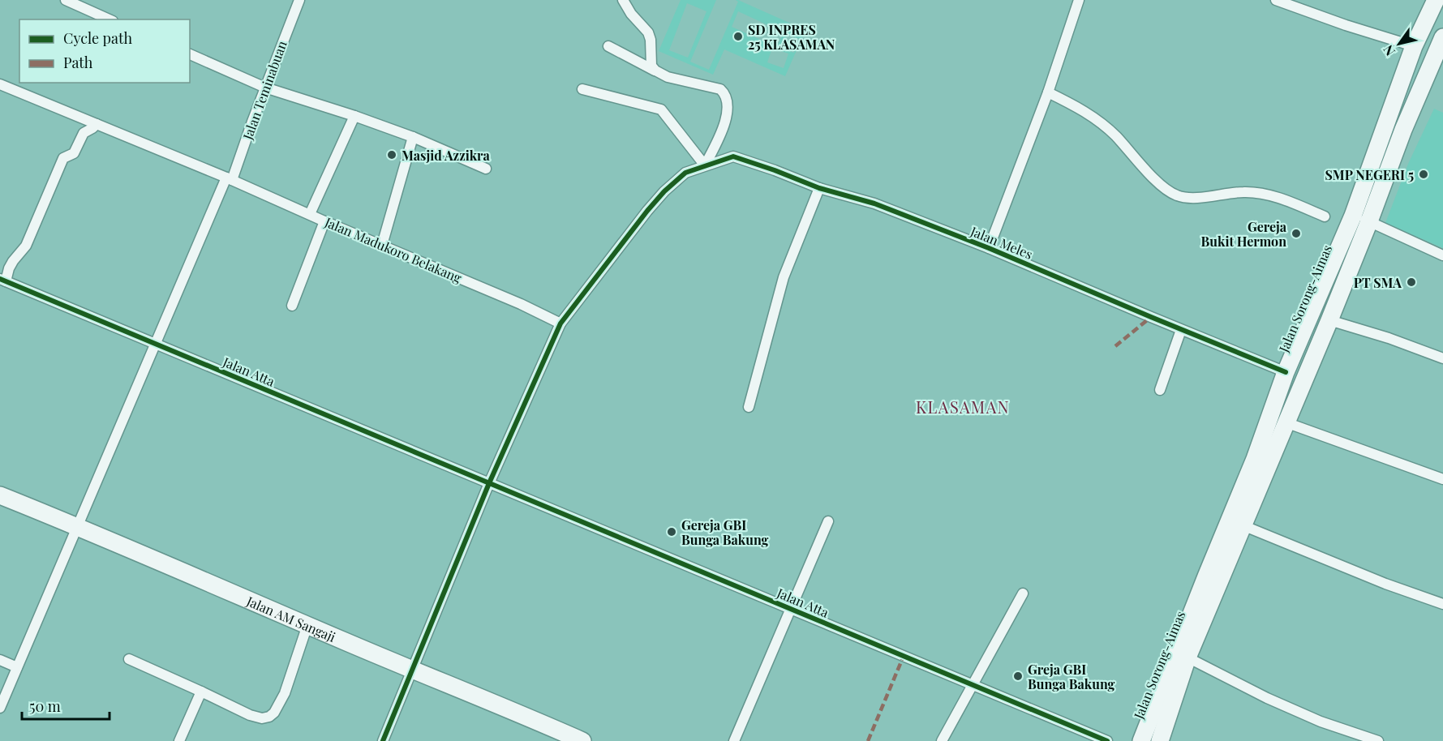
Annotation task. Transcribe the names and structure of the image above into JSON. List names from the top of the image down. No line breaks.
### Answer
{"streets":{"highway":["Jalan Sorong-Aimas","Jalan AM Sangaji"],"street":["Jalan Teminabuan","Jalan Meles","Jalan Madukoro Belakang","Jalan Atta"]},"crossings":[["Jalan Teminabuan","Jalan Madukoro Belakang"],["Jalan Teminabuan","Jalan Atta"],["Jalan Teminabuan","Jalan AM Sangaji"],["Jalan Meles","Jalan Madukoro Belakang"],["Jalan Meles","Jalan Sorong-Aimas"]],"districts":["KLASAMAN"],"places":["SD INPRES 25 KLASAMAN","Masjid Azzikra","SMP NEGERI 5","Gereja Bukit Hermon","PT SMA","Gereja GBI Bunga Bakung","Greja GBI Bunga Bakung"],"legend":["Cycle path","Path"],"scale_bar":"50 m","north":"bottom left"}
